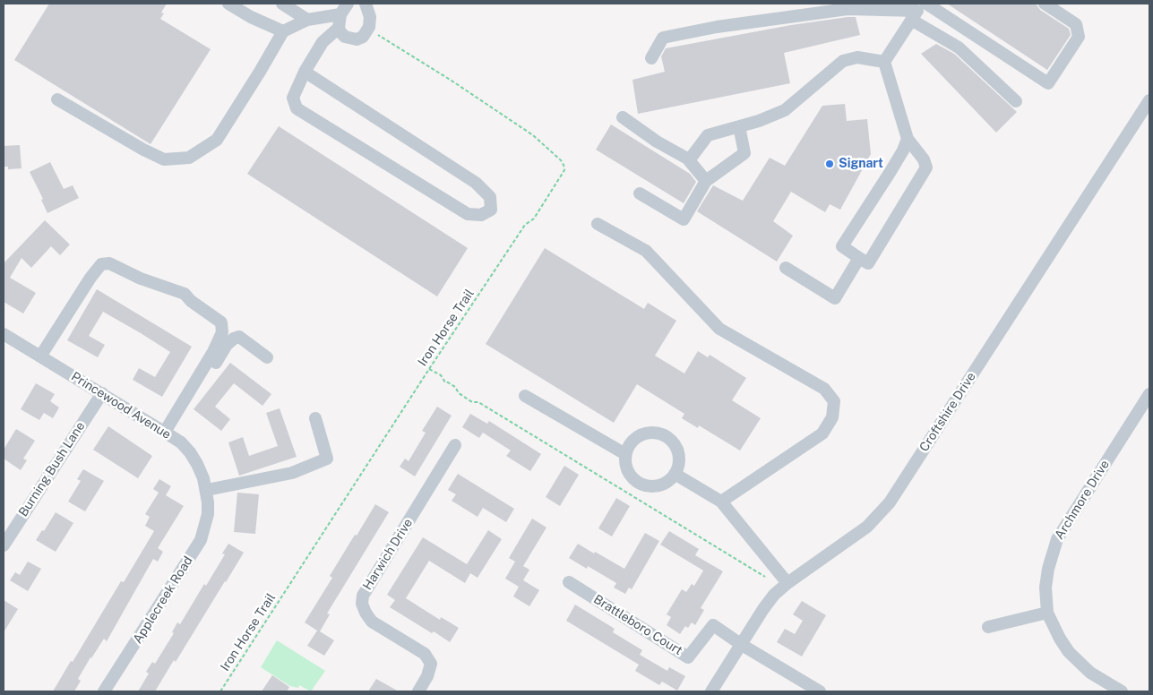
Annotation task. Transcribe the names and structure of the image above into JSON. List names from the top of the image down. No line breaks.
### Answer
{"streets":{"street":["Princewood Avenue","Croftshire Drive","Burning Bush Lane","Archmore Drive","Harwich Drive","Applecreek Road","Brattleboro Court"],"path":["Iron Horse Trail"]},"crossings":[["Princewood Avenue","Burning Bush Lane"],["Princewood Avenue","Applecreek Road"],["Croftshire Drive","Brattleboro Court"]],"places":["Signart"]}
